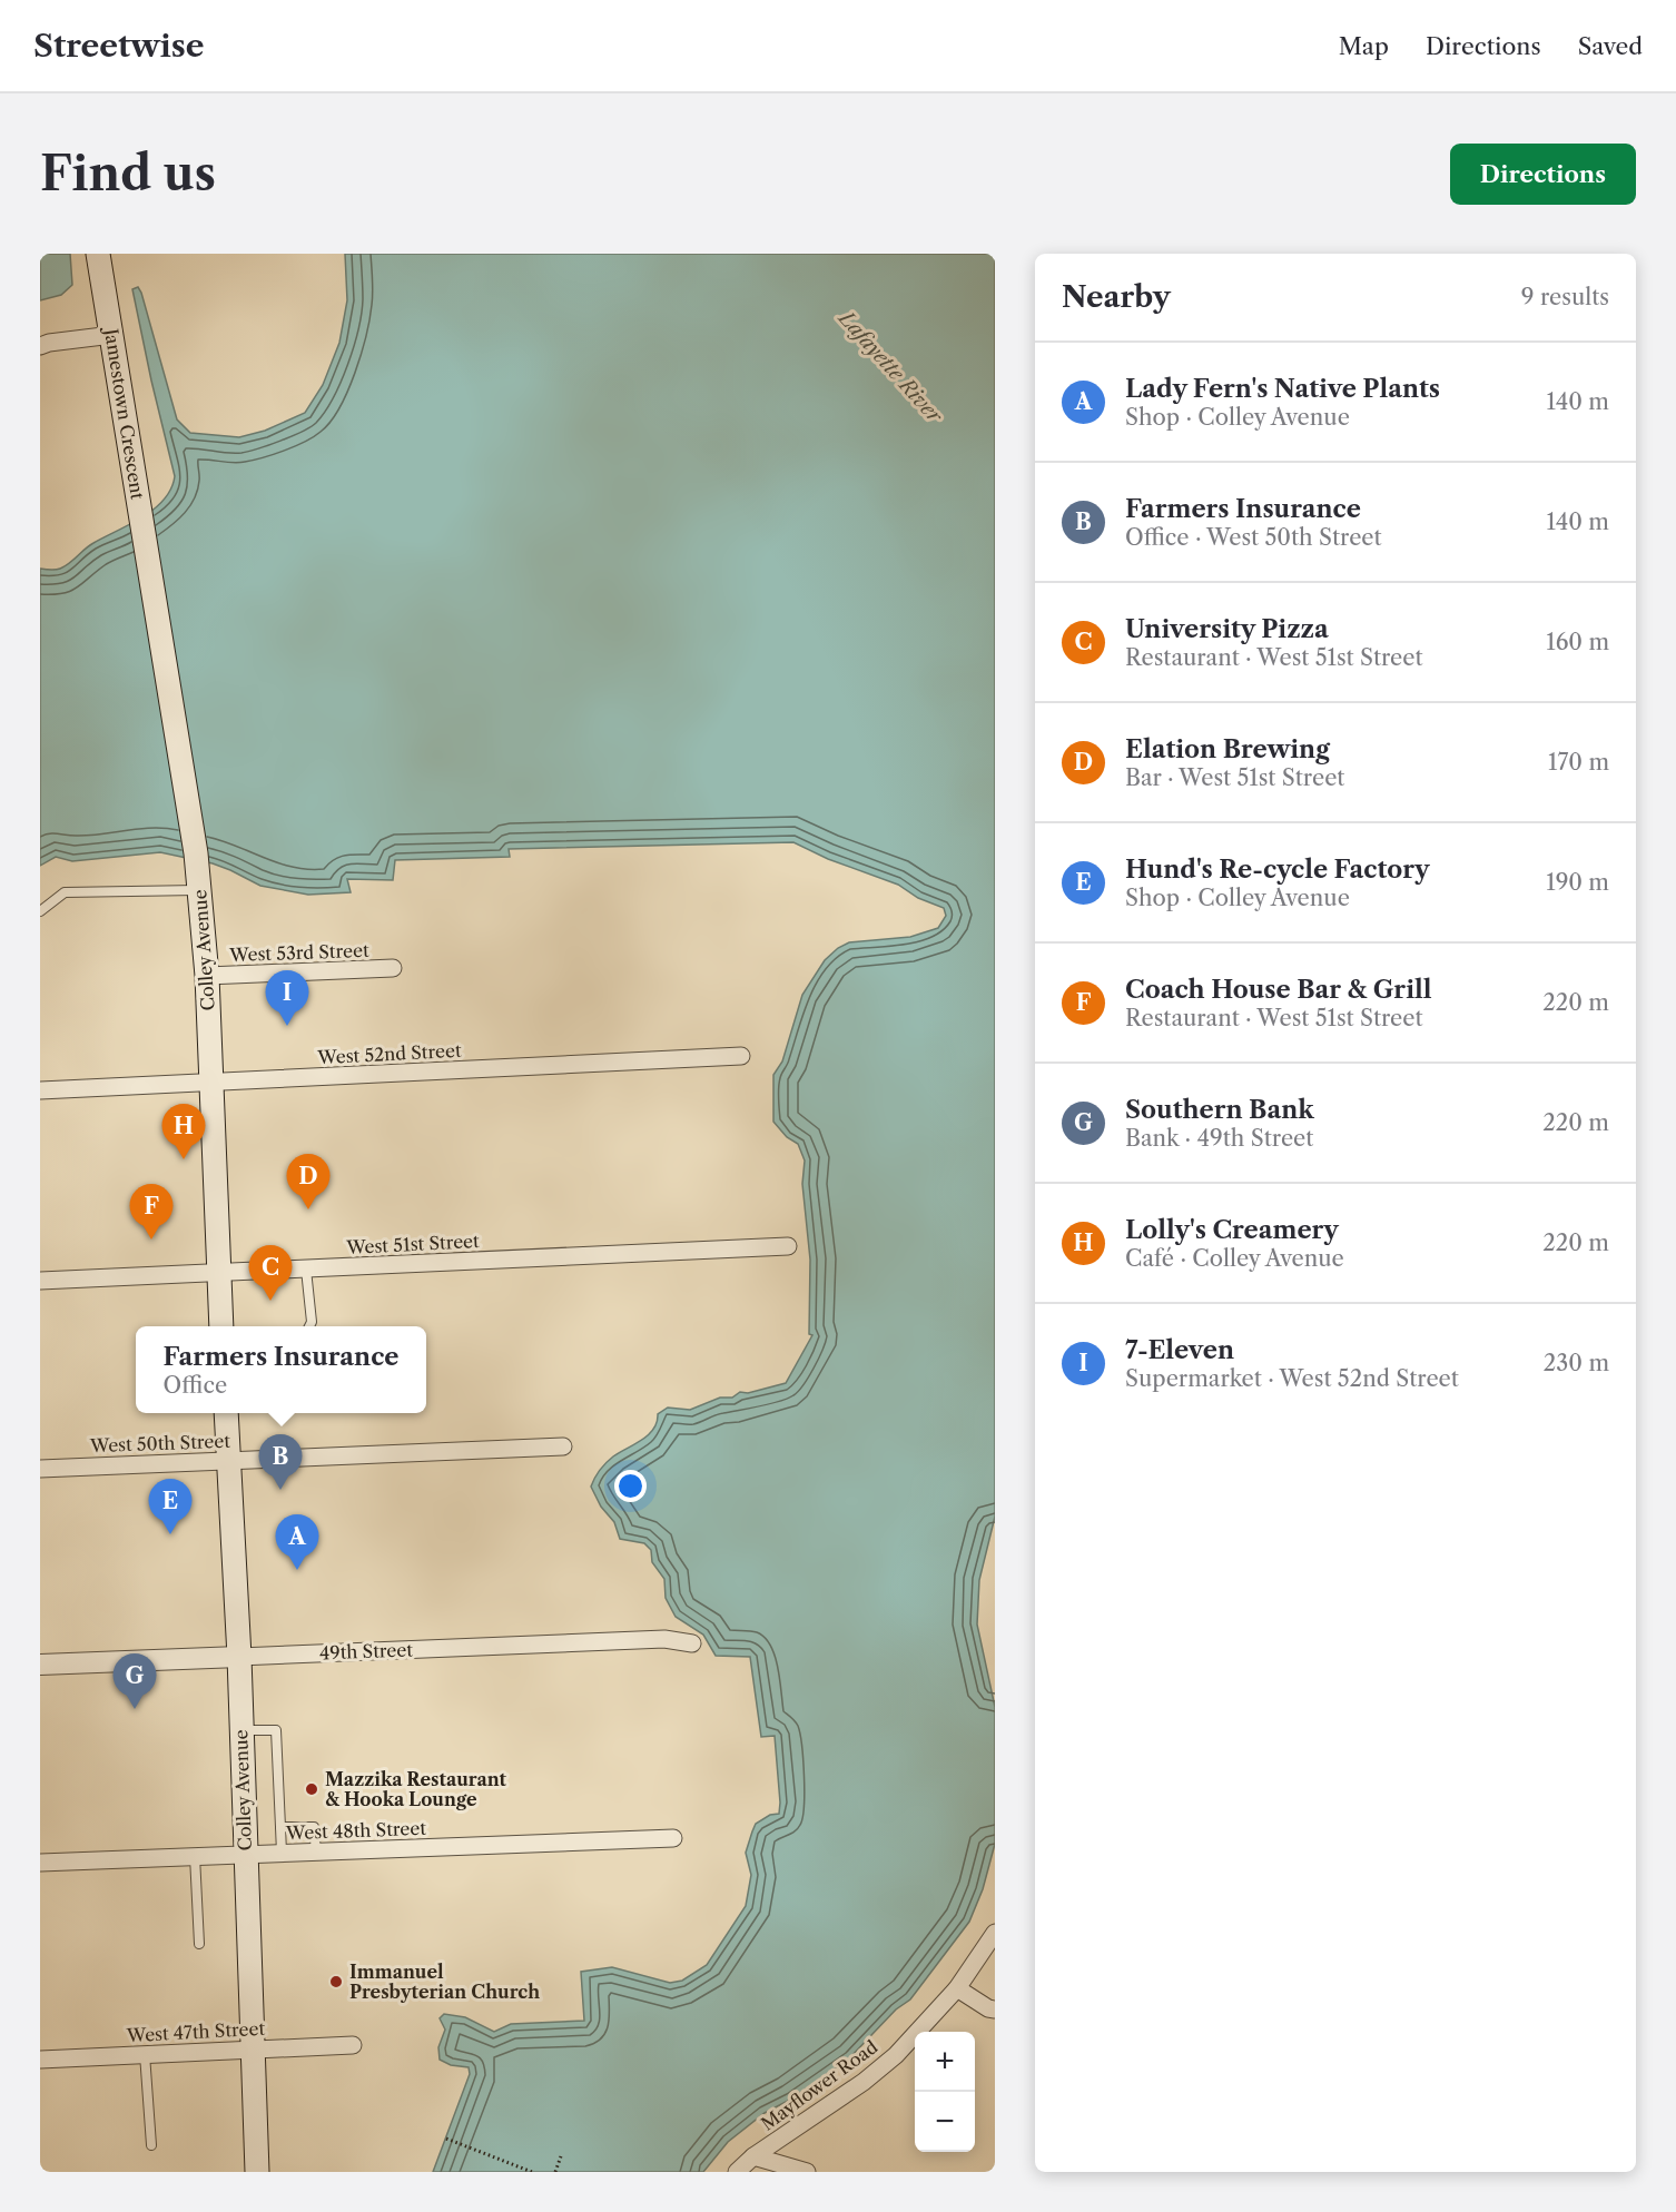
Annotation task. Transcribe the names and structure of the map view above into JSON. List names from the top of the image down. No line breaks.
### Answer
{"streets":{"main road":["Jamestown Crescent","Colley Avenue"],"street":["West 53rd Street","West 52nd Street","West 51st Street","West 50th Street","49th Street","West 48th Street","West 47th Street","Mayflower Road"]},"crossings":[["Jamestown Crescent","Colley Avenue"],["Colley Avenue","West 53rd Street"],["Colley Avenue","West 52nd Street"],["Colley Avenue","West 51st Street"],["Colley Avenue","West 50th Street"],["Colley Avenue","49th Street"],["Colley Avenue","West 48th Street"],["Colley Avenue","West 47th Street"]],"water":["Lafayette River"],"places":["Mazzika Restaurant & Hooka Lounge","Immanuel Presbyterian Church"],"page":{"header":"Streetwise","nav":["Map","Directions","Saved"],"buttons":"Directions","title":"Find us","heading":["Nearby","9 results"],"list":[{"mark":"A","name":"Lady Fern's Native Plants","note":"Shop · Colley Avenue","value":"140 m"},{"mark":"B","name":"Farmers Insurance","note":"Office · West 50th Street","value":"140 m"},{"mark":"C","name":"University Pizza","note":"Restaurant · West 51st Street","value":"160 m"},{"mark":"D","name":"Elation Brewing","note":"Bar · West 51st Street","value":"170 m"},{"mark":"E","name":"Hund's Re-cycle Factory","note":"Shop · Colley Avenue","value":"190 m"},{"mark":"F","name":"Coach House Bar & Grill","note":"Restaurant · West 51st Street","value":"220 m"},{"mark":"G","name":"Southern Bank","note":"Bank · 49th Street","value":"220 m"},{"mark":"H","name":"Lolly's Creamery","note":"Café · Colley Avenue","value":"220 m"},{"mark":"I","name":"7-Eleven","note":"Supermarket · West 52nd Street","value":"230 m"}],"pins":["I","H","D","F","C","B","E","A","G"],"popup":["Farmers Insurance","Office"],"map_buttons":["+","−"]}}
